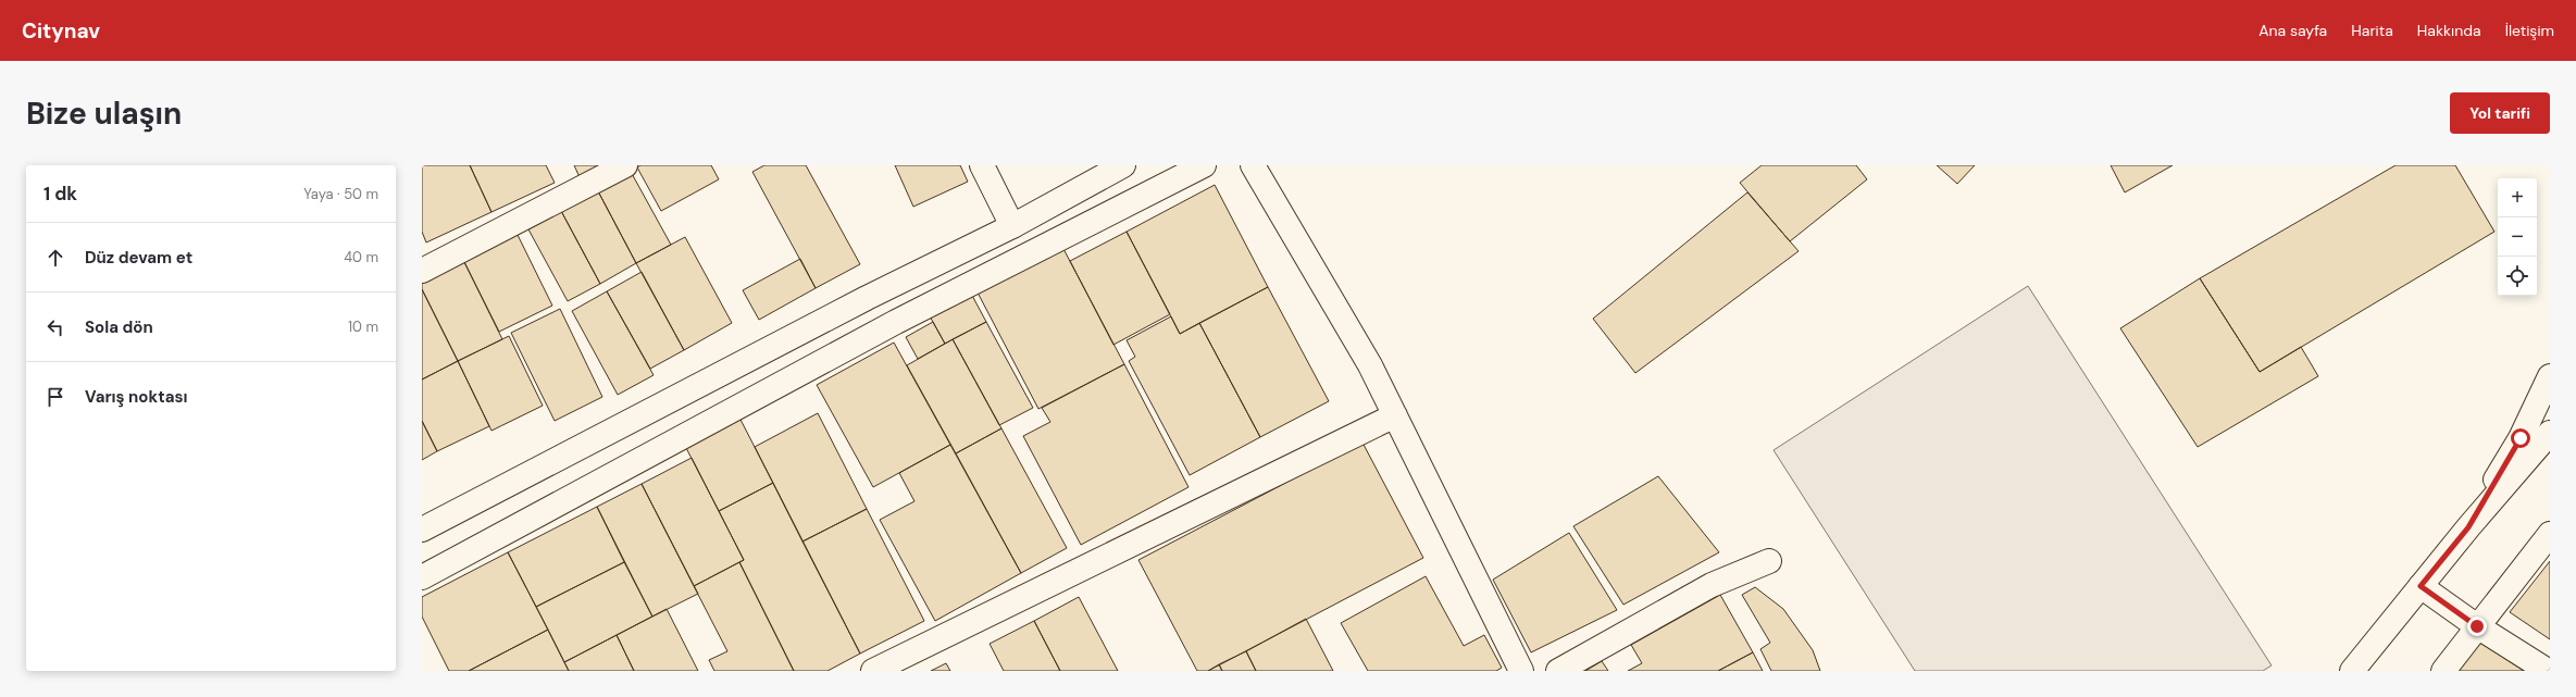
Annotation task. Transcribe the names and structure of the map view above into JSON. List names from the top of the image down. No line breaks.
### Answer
{"page":{"header":"Citynav","nav":["Ana sayfa","Harita","Hakkında","İletişim"],"buttons":"Yol tarifi","title":"Bize ulaşın","heading":["1 dk","Yaya · 50 m"],"map_buttons":["+","−"],"list":[["Düz devam et","40 m"],["Sola dön","10 m"],"Varış noktası"]}}
